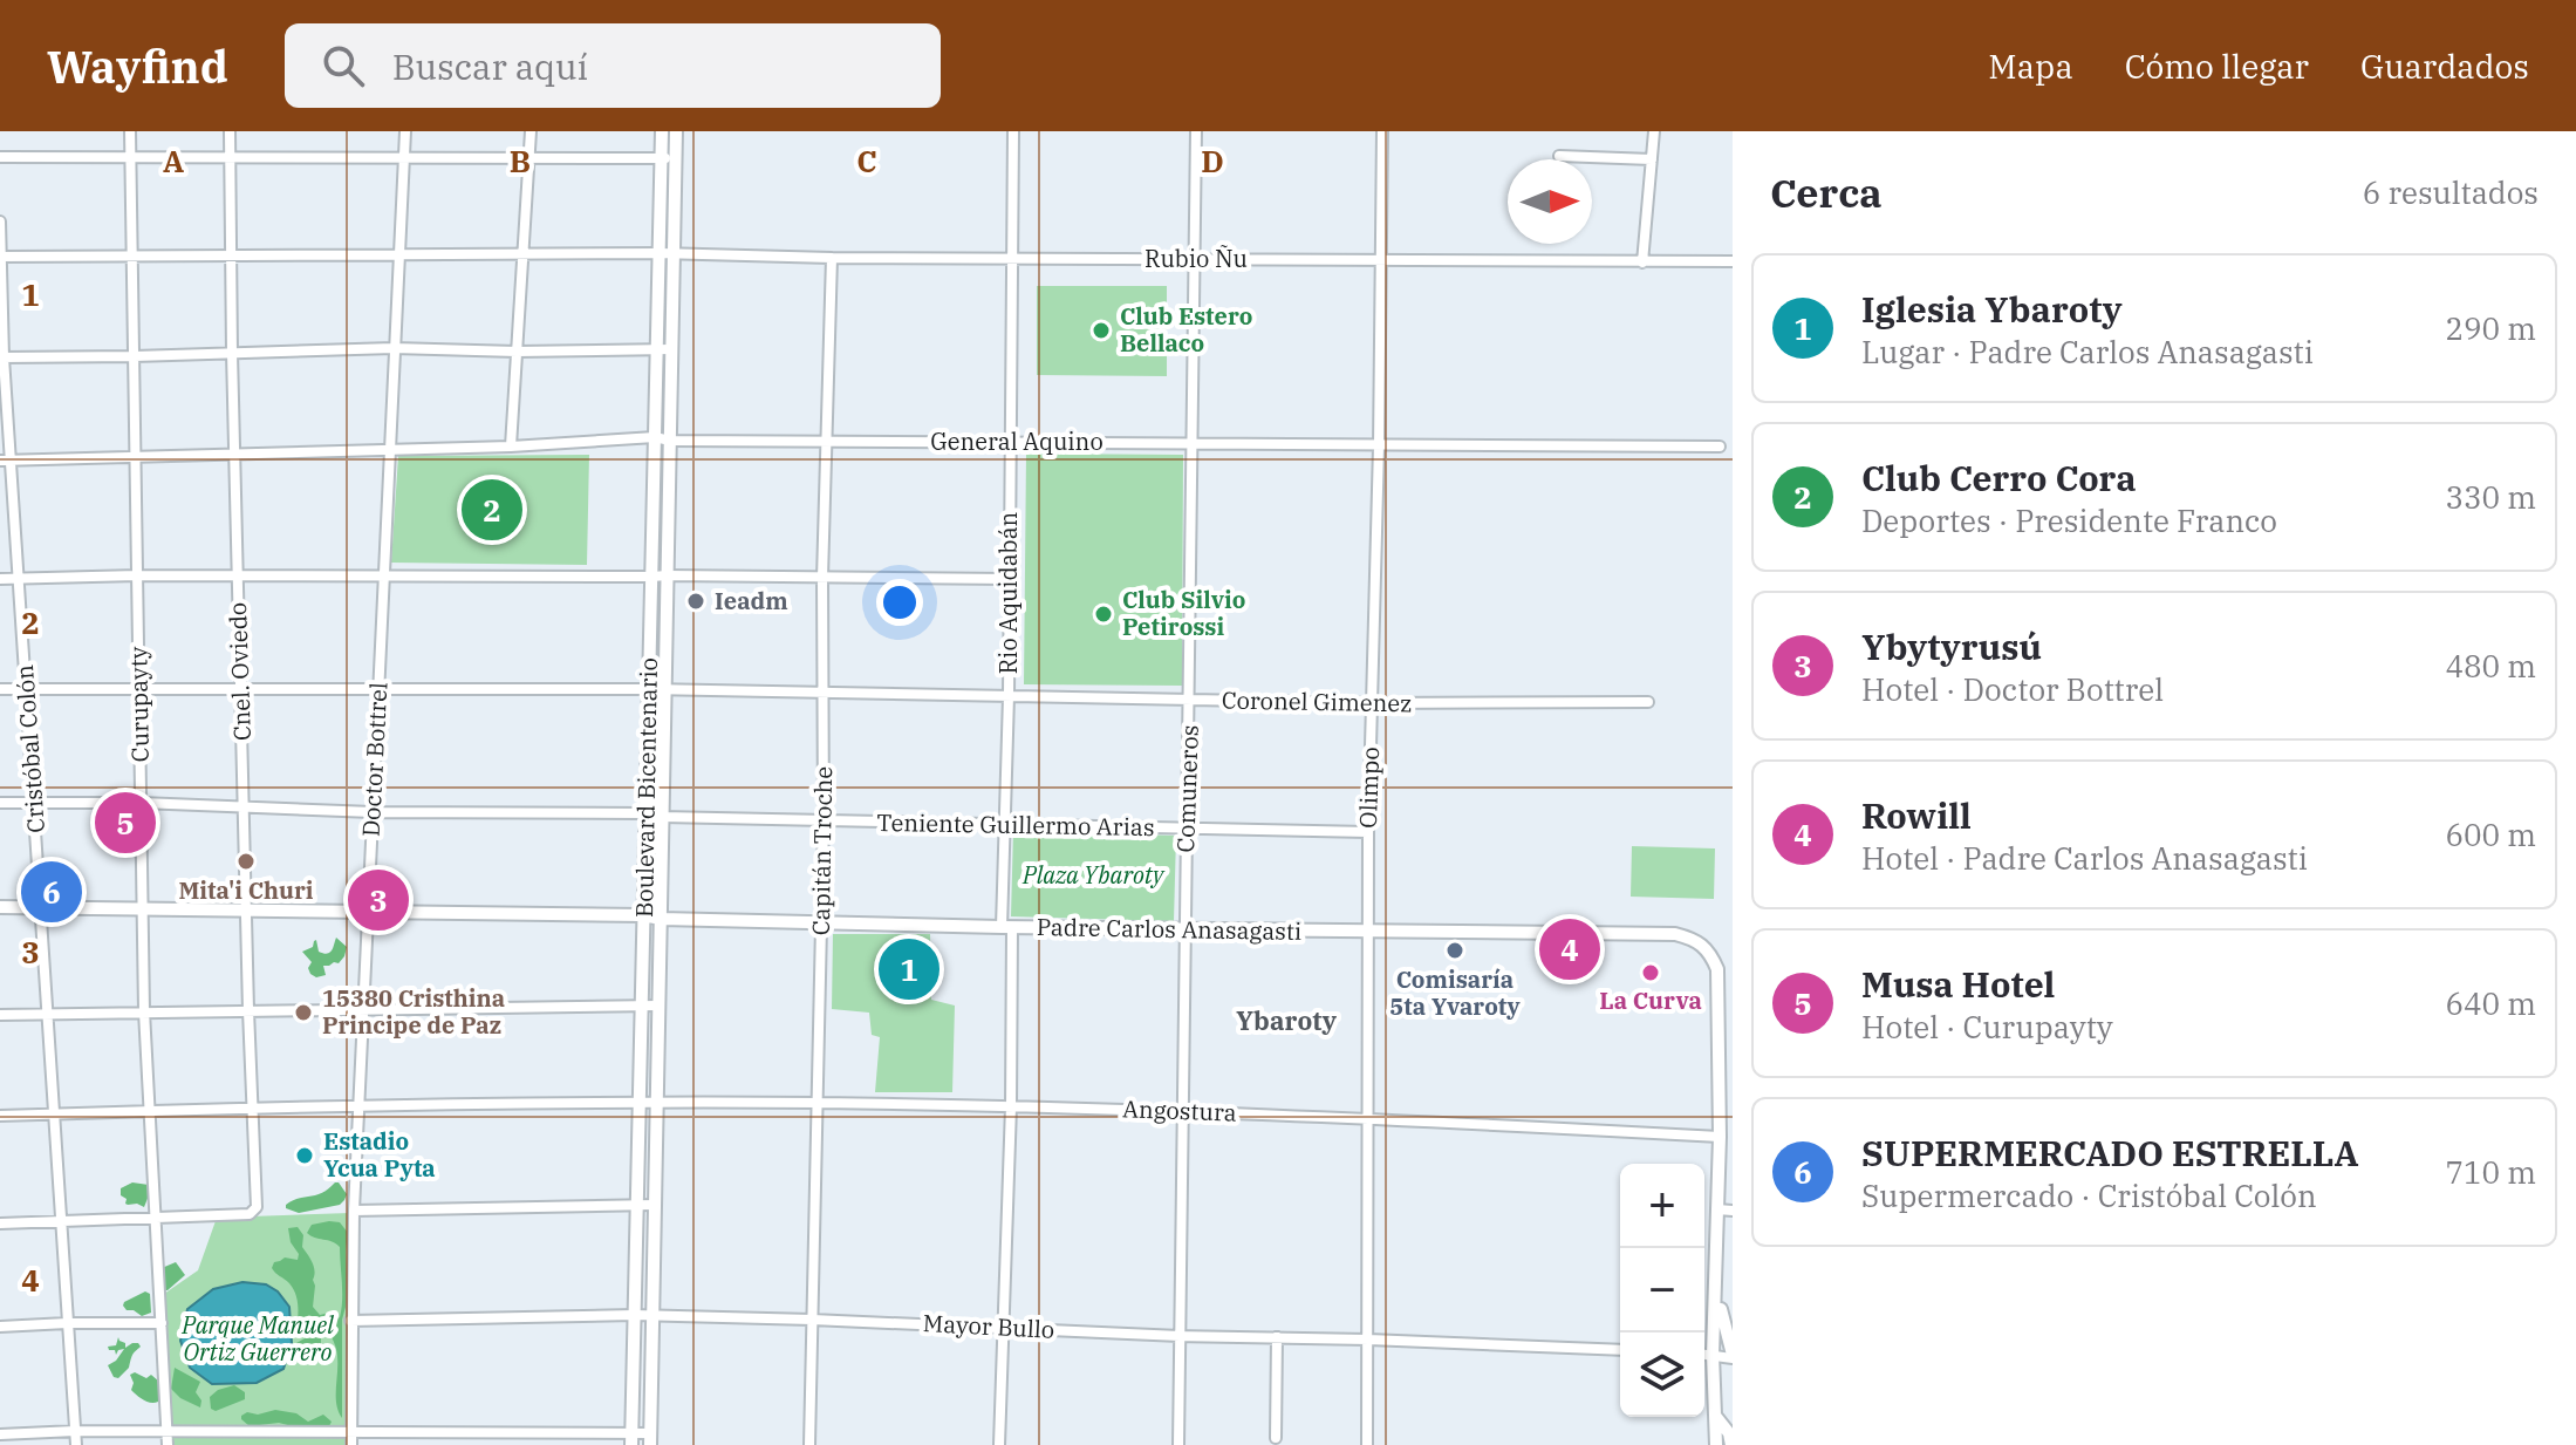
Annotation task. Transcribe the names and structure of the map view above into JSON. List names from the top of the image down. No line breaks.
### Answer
{"streets":{"main road":["Boulevard Bicentenario","Padre Carlos Anasagasti"],"street":["Rubio Ñu","General Aquino","Rio Aquidabán","Cnel. Oviedo","Coronel Gimenez","Curupayty","Cristóbal Colón","Doctor Bottrel","Olimpo","Comuneros","Teniente Guillermo Arias","Capitán Troche","Angostura","Mayor Bullo"]},"crossings":[["Rubio Ñu","Rio Aquidabán"],["Rubio Ñu","Cnel. Oviedo"],["Rubio Ñu","Curupayty"],["Rubio Ñu","Cristóbal Colón"],["Rubio Ñu","Doctor Bottrel"],["Rubio Ñu","Boulevard Bicentenario"],["Rubio Ñu","Olimpo"],["Rubio Ñu","Comuneros"],["Rubio Ñu","Capitán Troche"],["General Aquino","Rio Aquidabán"],["General Aquino","Cnel. Oviedo"],["General Aquino","Curupayty"],["General Aquino","Cristóbal Colón"],["General Aquino","Doctor Bottrel"],["General Aquino","Boulevard Bicentenario"],["General Aquino","Olimpo"],["General Aquino","Comuneros"],["General Aquino","Capitán Troche"],["Rio Aquidabán","Coronel Gimenez"],["Rio Aquidabán","Teniente Guillermo Arias"],["Rio Aquidabán","Padre Carlos Anasagasti"],["Rio Aquidabán","Angostura"],["Rio Aquidabán","Mayor Bullo"],["Cnel. Oviedo","Coronel Gimenez"],["Cnel. Oviedo","Curupayty"],["Cnel. Oviedo","Teniente Guillermo Arias"],["Cnel. Oviedo","Padre Carlos Anasagasti"],["Cnel. Oviedo","Angostura"],["Coronel Gimenez","Curupayty"],["Coronel Gimenez","Cristóbal Colón"],["Coronel Gimenez","Doctor Bottrel"],["Coronel Gimenez","Boulevard Bicentenario"],["Coronel Gimenez","Olimpo"],["Coronel Gimenez","Comuneros"],["Coronel Gimenez","Capitán Troche"],["Curupayty","Teniente Guillermo Arias"],["Curupayty","Padre Carlos Anasagasti"],["Curupayty","Angostura"],["Cristóbal Colón","Teniente Guillermo Arias"],["Cristóbal Colón","Padre Carlos Anasagasti"],["Cristóbal Colón","Angostura"],["Doctor Bottrel","Teniente Guillermo Arias"],["Doctor Bottrel","Padre Carlos Anasagasti"],["Doctor Bottrel","Angostura"],["Doctor Bottrel","Mayor Bullo"],["Boulevard Bicentenario","Teniente Guillermo Arias"],["Boulevard Bicentenario","Padre Carlos Anasagasti"],["Boulevard Bicentenario","Angostura"],["Boulevard Bicentenario","Mayor Bullo"],["Olimpo","Teniente Guillermo Arias"],["Olimpo","Padre Carlos Anasagasti"],["Olimpo","Angostura"],["Olimpo","Mayor Bullo"],["Comuneros","Teniente Guillermo Arias"],["Comuneros","Padre Carlos Anasagasti"],["Comuneros","Angostura"],["Comuneros","Mayor Bullo"],["Teniente Guillermo Arias","Capitán Troche"],["Capitán Troche","Padre Carlos Anasagasti"],["Capitán Troche","Angostura"],["Capitán Troche","Mayor Bullo"]],"districts":["Ybaroty"],"parks":["Plaza Ybaroty","Parque Manuel Ortiz Guerrero"],"places":["Club Estero Bellaco","Ieadm","Club Silvio Petirossi","Mita'i Churi","Comisaría 5ta Yvaroty","La Curva","15380 Cristhina Principe de Paz","Estadio Ycua Pyta"],"north":"right","page":{"header":"Wayfind","search":"Buscar aquí","nav":["Mapa","Cómo llegar","Guardados"],"heading":["Cerca","6 resultados"],"list":[{"mark":"1","name":"Iglesia Ybaroty","note":"Lugar · Padre Carlos Anasagasti","value":"290 m"},{"mark":"2","name":"Club Cerro Cora","note":"Deportes · Presidente Franco","value":"330 m"},{"mark":"3","name":"Ybytyrusú","note":"Hotel · Doctor Bottrel","value":"480 m"},{"mark":"4","name":"Rowill","note":"Hotel · Padre Carlos Anasagasti","value":"600 m"},{"mark":"5","name":"Musa Hotel","note":"Hotel · Curupayty","value":"640 m"},{"mark":"6","name":"SUPERMERCADO ESTRELLA","note":"Supermercado · Cristóbal Colón","value":"710 m"}],"pins":["2","5","6","3","4","1"],"map_buttons":["+","−"]},"grid":{"columns":["A","B","C","D"],"rows":["1","2","3","4"]}}
